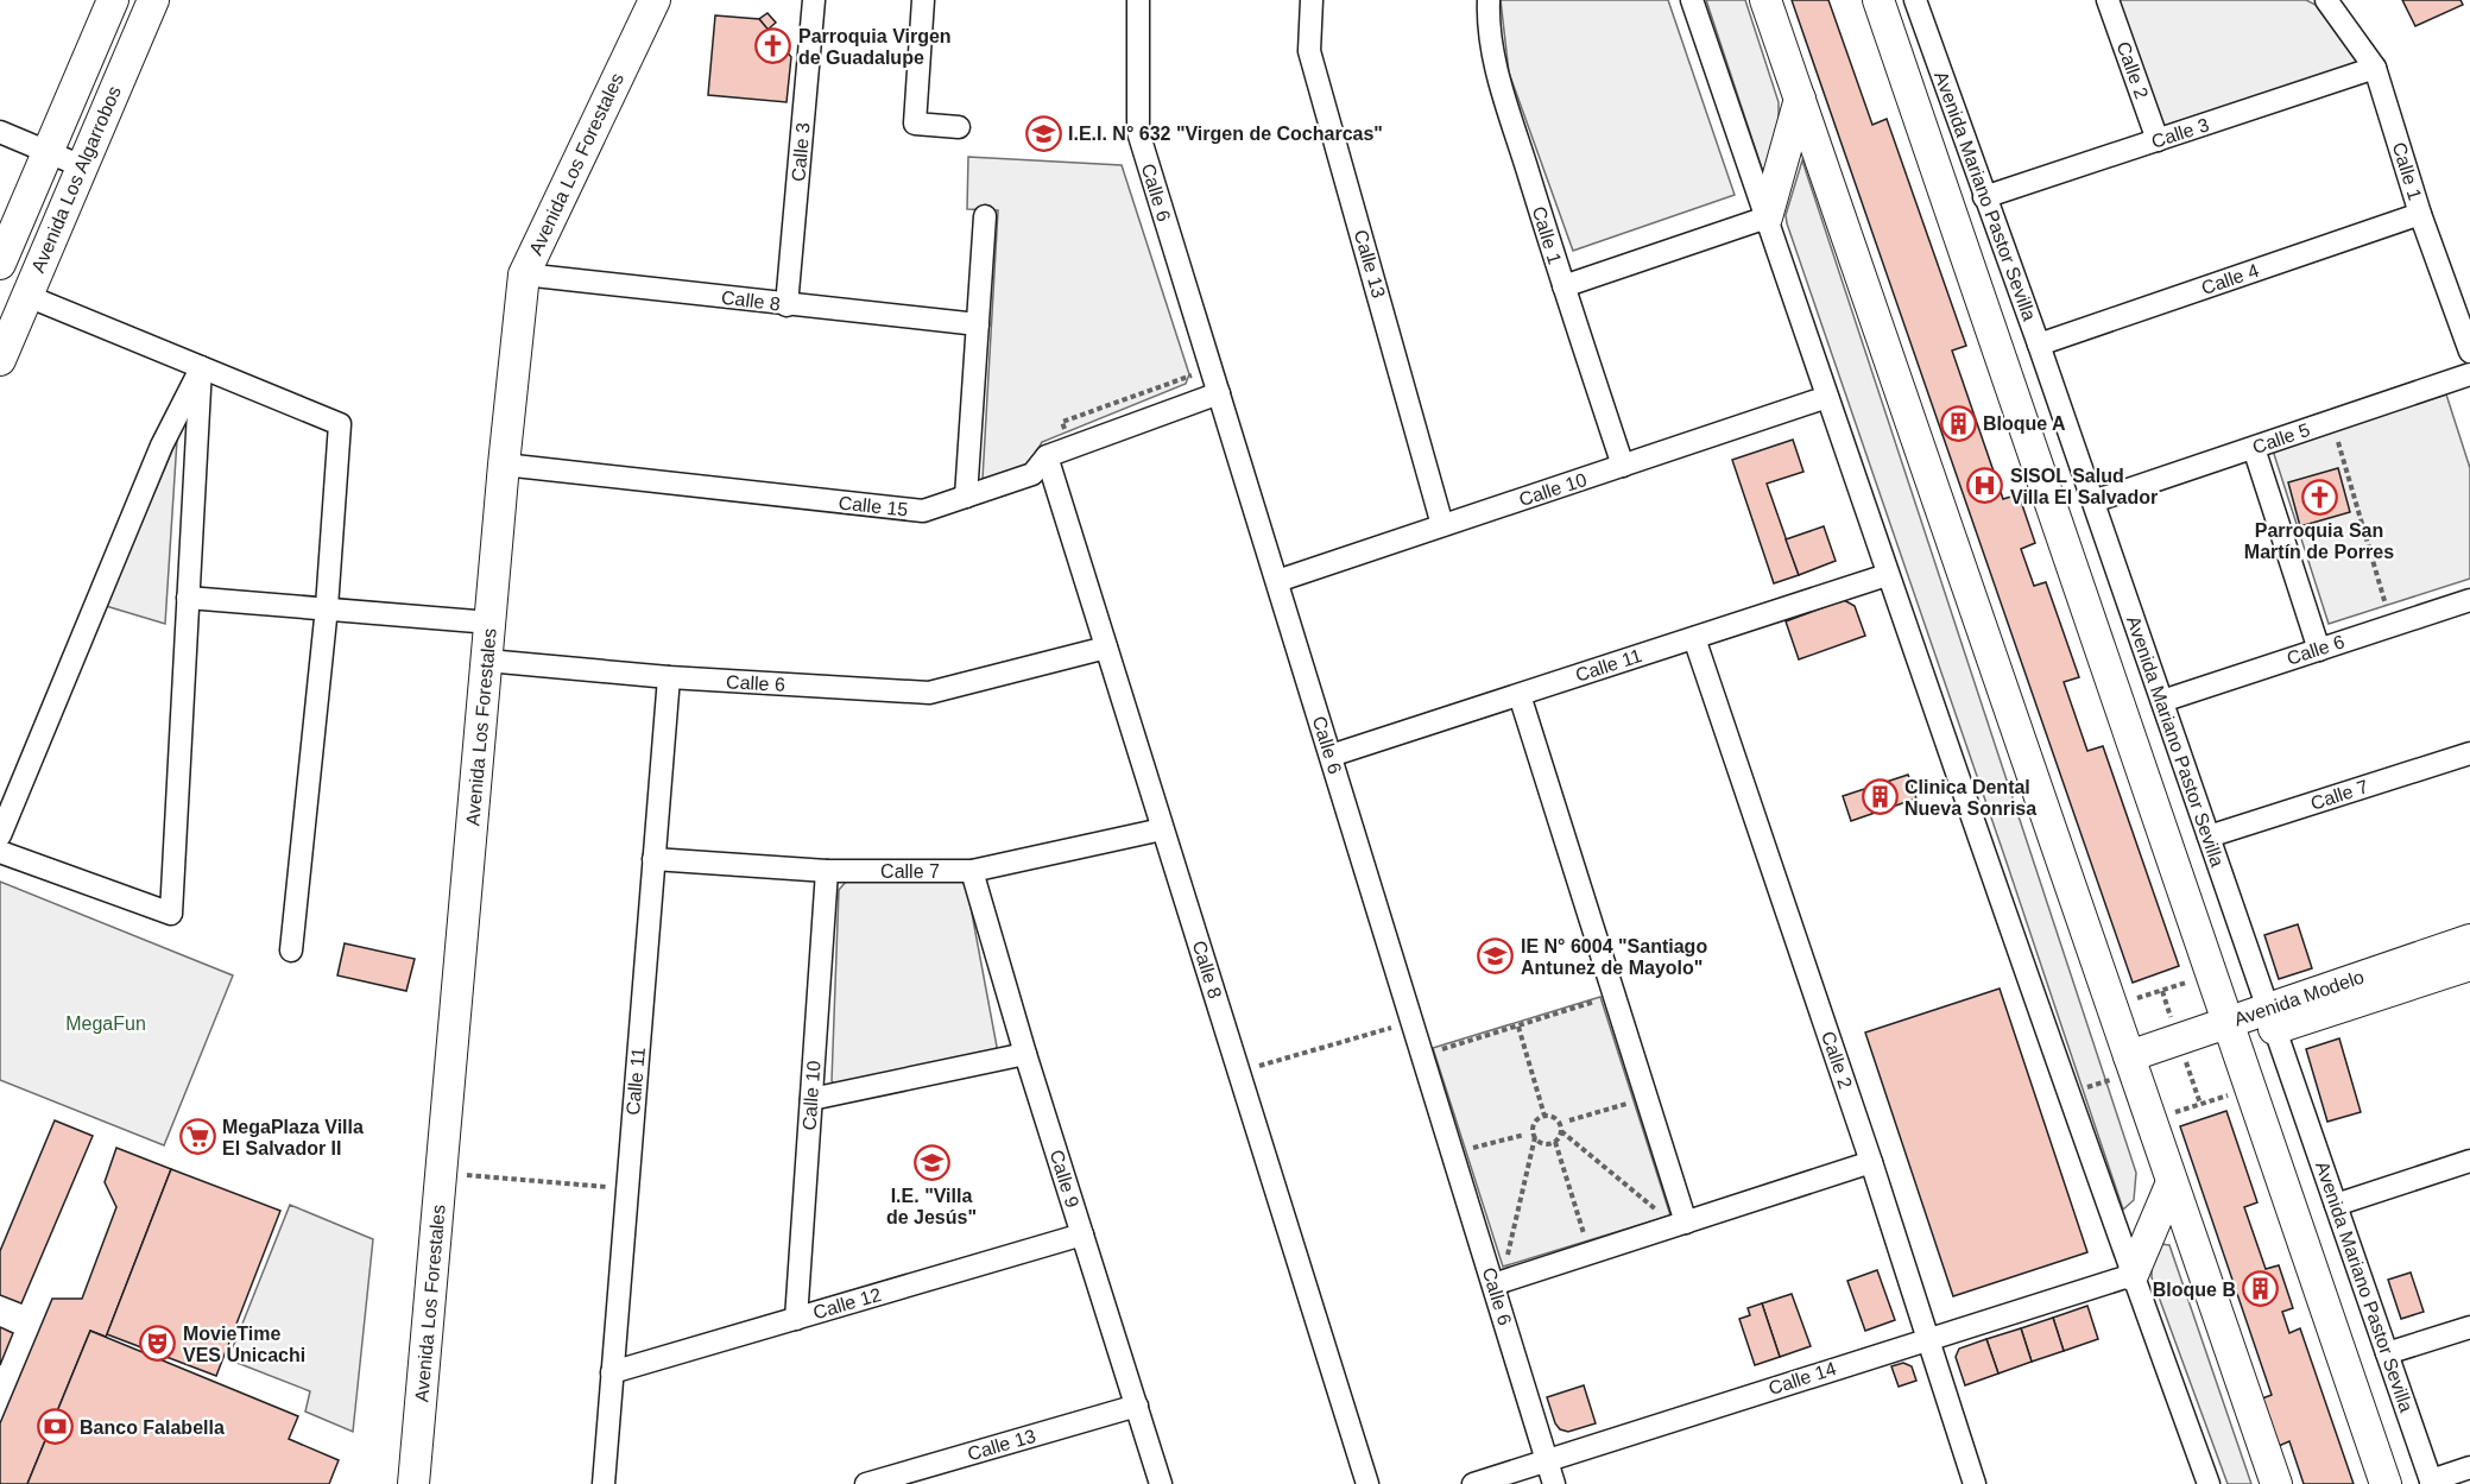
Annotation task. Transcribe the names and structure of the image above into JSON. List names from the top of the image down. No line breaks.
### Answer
{"streets":{"main road":["Avenida Los Forestales","Avenida Los Algarrobos","Avenida Mariano Pastor Sevilla","Avenida Modelo"],"street":["Calle 2","Calle 3","Calle 1","Calle 6","Calle 13","Calle 4","Calle 8","Calle 5","Calle 10","Calle 15","Calle 11","Calle 7","Calle 9","Calle 12","Calle 14"]},"crossings":[["Calle 2","Calle 3"],["Calle 2","Calle 11"],["Calle 2","Calle 14"],["Calle 3","Calle 1"],["Calle 3","Avenida Mariano Pastor Sevilla"],["Calle 3","Calle 8"],["Avenida Los Forestales","Calle 6"],["Avenida Los Forestales","Calle 8"],["Avenida Los Forestales","Calle 15"],["Calle 1","Calle 4"],["Calle 1","Calle 10"],["Calle 6","Avenida Mariano Pastor Sevilla"],["Calle 6","Calle 8"],["Calle 6","Calle 10"],["Calle 6","Calle 15"],["Calle 6","Calle 11"],["Calle 6","Calle 14"],["Avenida Mariano Pastor Sevilla","Calle 4"],["Avenida Mariano Pastor Sevilla","Calle 5"],["Avenida Mariano Pastor Sevilla","Calle 7"],["Avenida Mariano Pastor Sevilla","Avenida Modelo"],["Calle 13","Calle 10"],["Calle 13","Calle 9"],["Calle 8","Calle 15"],["Calle 8","Calle 7"],["Calle 10","Calle 7"],["Calle 10","Calle 12"],["Calle 11","Calle 7"],["Calle 11","Calle 12"],["Calle 7","Calle 9"],["Calle 9","Calle 12"]],"parks":["MegaFun"],"places":{"church":["Parroquia Virgen de Guadalupe","Parroquia San Martín de Porres"],"school or university":["I.E.I. N° 632 \"Virgen de Cocharcas\"","IE N° 6004 \"Santiago Antunez de Mayolo\"","I.E. \"Villa de Jesús\""],"building":["Bloque A","Clinica Dental Nueva Sonrisa","Bloque B"],"hospital":["SISOL Salud Villa El Salvador"],"supermarket":["MegaPlaza Villa El Salvador II"],"theatre":["MovieTime VES Unicachi"],"bank":["Banco Falabella"]}}
